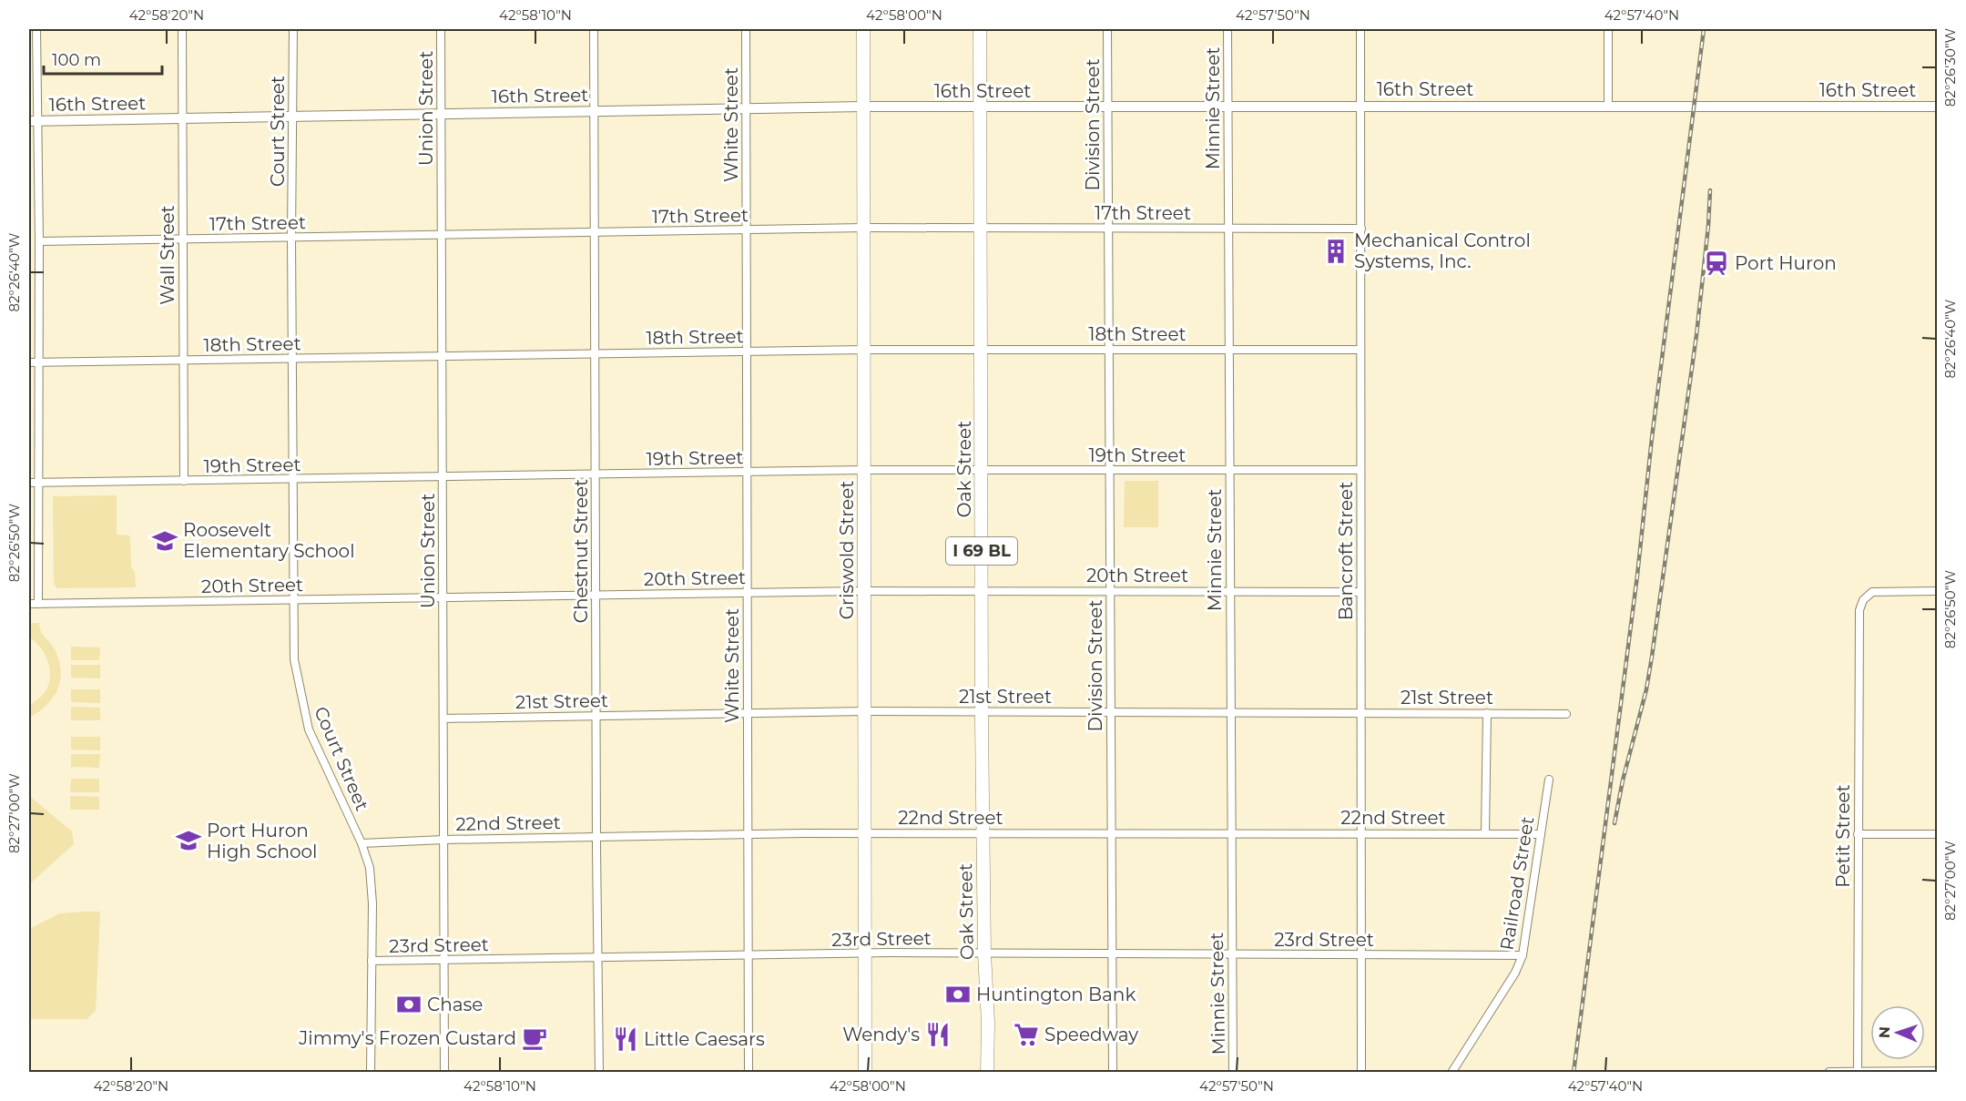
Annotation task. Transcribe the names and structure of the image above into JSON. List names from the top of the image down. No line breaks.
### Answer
{"streets":{"main road":["Oak Street","Griswold Street","I 69 BL"],"street":["16th Street","Union Street","Minnie Street","White Street","Division Street","Court Street","17th Street","Wall Street","18th Street","19th Street","Chestnut Street","Bancroft Street","20th Street","21st Street","22nd Street","Petit Street","Railroad Street","23rd Street"]},"crossings":[["16th Street","Union Street"],["16th Street","Minnie Street"],["16th Street","White Street"],["16th Street","Division Street"],["16th Street","Court Street"],["16th Street","Wall Street"],["16th Street","Oak Street"],["16th Street","Griswold Street"],["16th Street","Chestnut Street"],["16th Street","Bancroft Street"],["Union Street","17th Street"],["Union Street","18th Street"],["Union Street","19th Street"],["Union Street","20th Street"],["Union Street","21st Street"],["Union Street","22nd Street"],["Union Street","23rd Street"],["Minnie Street","17th Street"],["Minnie Street","18th Street"],["Minnie Street","19th Street"],["Minnie Street","20th Street"],["Minnie Street","21st Street"],["Minnie Street","22nd Street"],["Minnie Street","23rd Street"],["White Street","17th Street"],["White Street","18th Street"],["White Street","19th Street"],["White Street","20th Street"],["White Street","21st Street"],["White Street","22nd Street"],["White Street","23rd Street"],["Division Street","17th Street"],["Division Street","18th Street"],["Division Street","19th Street"],["Division Street","20th Street"],["Division Street","21st Street"],["Division Street","22nd Street"],["Division Street","23rd Street"],["Court Street","17th Street"],["Court Street","18th Street"],["Court Street","19th Street"],["Court Street","20th Street"],["Court Street","22nd Street"],["Court Street","23rd Street"],["17th Street","Wall Street"],["17th Street","Oak Street"],["17th Street","Griswold Street"],["17th Street","Chestnut Street"],["17th Street","Bancroft Street"],["Wall Street","18th Street"],["Wall Street","19th Street"],["18th Street","Oak Street"],["18th Street","Griswold Street"],["18th Street","Chestnut Street"],["18th Street","Bancroft Street"],["19th Street","Oak Street"],["19th Street","Griswold Street"],["19th Street","Chestnut Street"],["19th Street","Bancroft Street"],["Oak Street","20th Street"],["Oak Street","21st Street"],["Oak Street","22nd Street"],["Oak Street","23rd Street"],["Griswold Street","20th Street"],["Griswold Street","21st Street"],["Griswold Street","22nd Street"],["Griswold Street","23rd Street"],["Chestnut Street","20th Street"],["Chestnut Street","21st Street"],["Chestnut Street","22nd Street"],["Chestnut Street","23rd Street"],["Bancroft Street","20th Street"],["Bancroft Street","21st Street"],["Bancroft Street","22nd Street"],["Bancroft Street","23rd Street"],["22nd Street","Railroad Street"],["Railroad Street","23rd Street"]],"places":{"building":["Mechanical Control Systems, Inc."],"station":["Port Huron"],"school or university":["Roosevelt Elementary School","Port Huron High School"],"bank":["Huntington Bank","Chase"],"restaurant":["Wendy's","Little Caesars"],"supermarket":["Speedway"],"cafe":["Jimmy's Frozen Custard"]},"scale_bar":"100 m","north":"left","coordinates":["42°58'20\"N","42°58'10\"N","42°58'00\"N","42°57'50\"N","42°57'40\"N","82°26'30\"W","82°26'40\"W","82°26'50\"W","82°27'00\"W"]}
